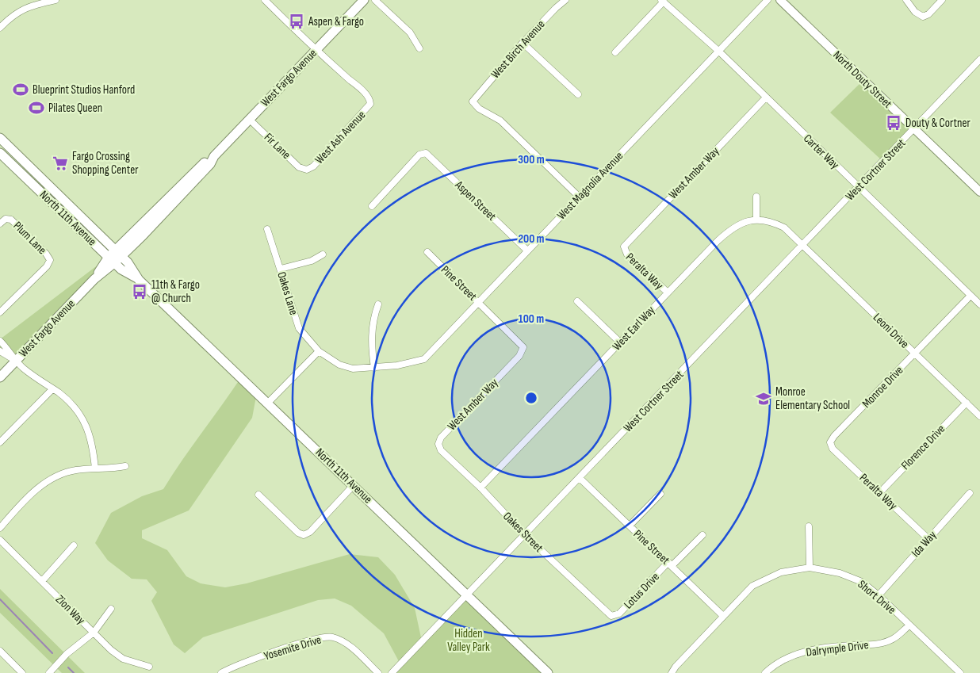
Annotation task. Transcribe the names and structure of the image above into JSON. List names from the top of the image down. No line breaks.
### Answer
{"streets":{"main road":["West Fargo Avenue","North 11th Avenue"],"street":["West Birch Avenue","North Douty Street","West Ash Avenue","Fir Lane","Carter Way","West Cortner Street","West Amber Way","West Magnolia Avenue","Aspen Street","Plum Lane","Peralta Way","Pine Street","Oakes Lane","West Earl Way","Leoni Drive","Monroe Drive","Florence Drive","Oakes Street","Ida Way","Lotus Drive","Short Drive","Zion Way","Yosemite Drive","Dalrymple Drive"]},"crossings":[["West Birch Avenue","West Magnolia Avenue"],["West Fargo Avenue","West Ash Avenue"],["West Fargo Avenue","Fir Lane"],["West Fargo Avenue","North 11th Avenue"],["North Douty Street","West Cortner Street"],["West Ash Avenue","Fir Lane"],["Carter Way","West Cortner Street"],["Carter Way","West Amber Way"],["Carter Way","West Magnolia Avenue"],["Carter Way","Monroe Drive"],["West Cortner Street","North 11th Avenue"],["West Cortner Street","Pine Street"],["West Cortner Street","Leoni Drive"],["West Cortner Street","Oakes Street"],["West Amber Way","Peralta Way"],["West Amber Way","Pine Street"],["West Amber Way","Oakes Street"],["West Magnolia Avenue","Aspen Street"],["West Magnolia Avenue","Pine Street"],["West Magnolia Avenue","Oakes Lane"],["Peralta Way","West Earl Way"],["Peralta Way","Monroe Drive"],["Peralta Way","Florence Drive"],["Peralta Way","Ida Way"],["Pine Street","Lotus Drive"],["Pine Street","Short Drive"],["West Earl Way","Oakes Street"],["Leoni Drive","Monroe Drive"],["Leoni Drive","Florence Drive"],["Oakes Street","Lotus Drive"],["Ida Way","Short Drive"],["Short Drive","Dalrymple Drive"]],"parks":["Hidden Valley Park"],"places":{"bus stop":["Aspen & Fargo","Douty & Cortner","11th & Fargo @ Church"],"sports":["Blueprint Studios Hanford","Pilates Queen"],"supermarket":["Fargo Crossing Shopping Center"],"school or university":["Monroe Elementary School"]},"rings":["300 m","200 m","100 m"]}
